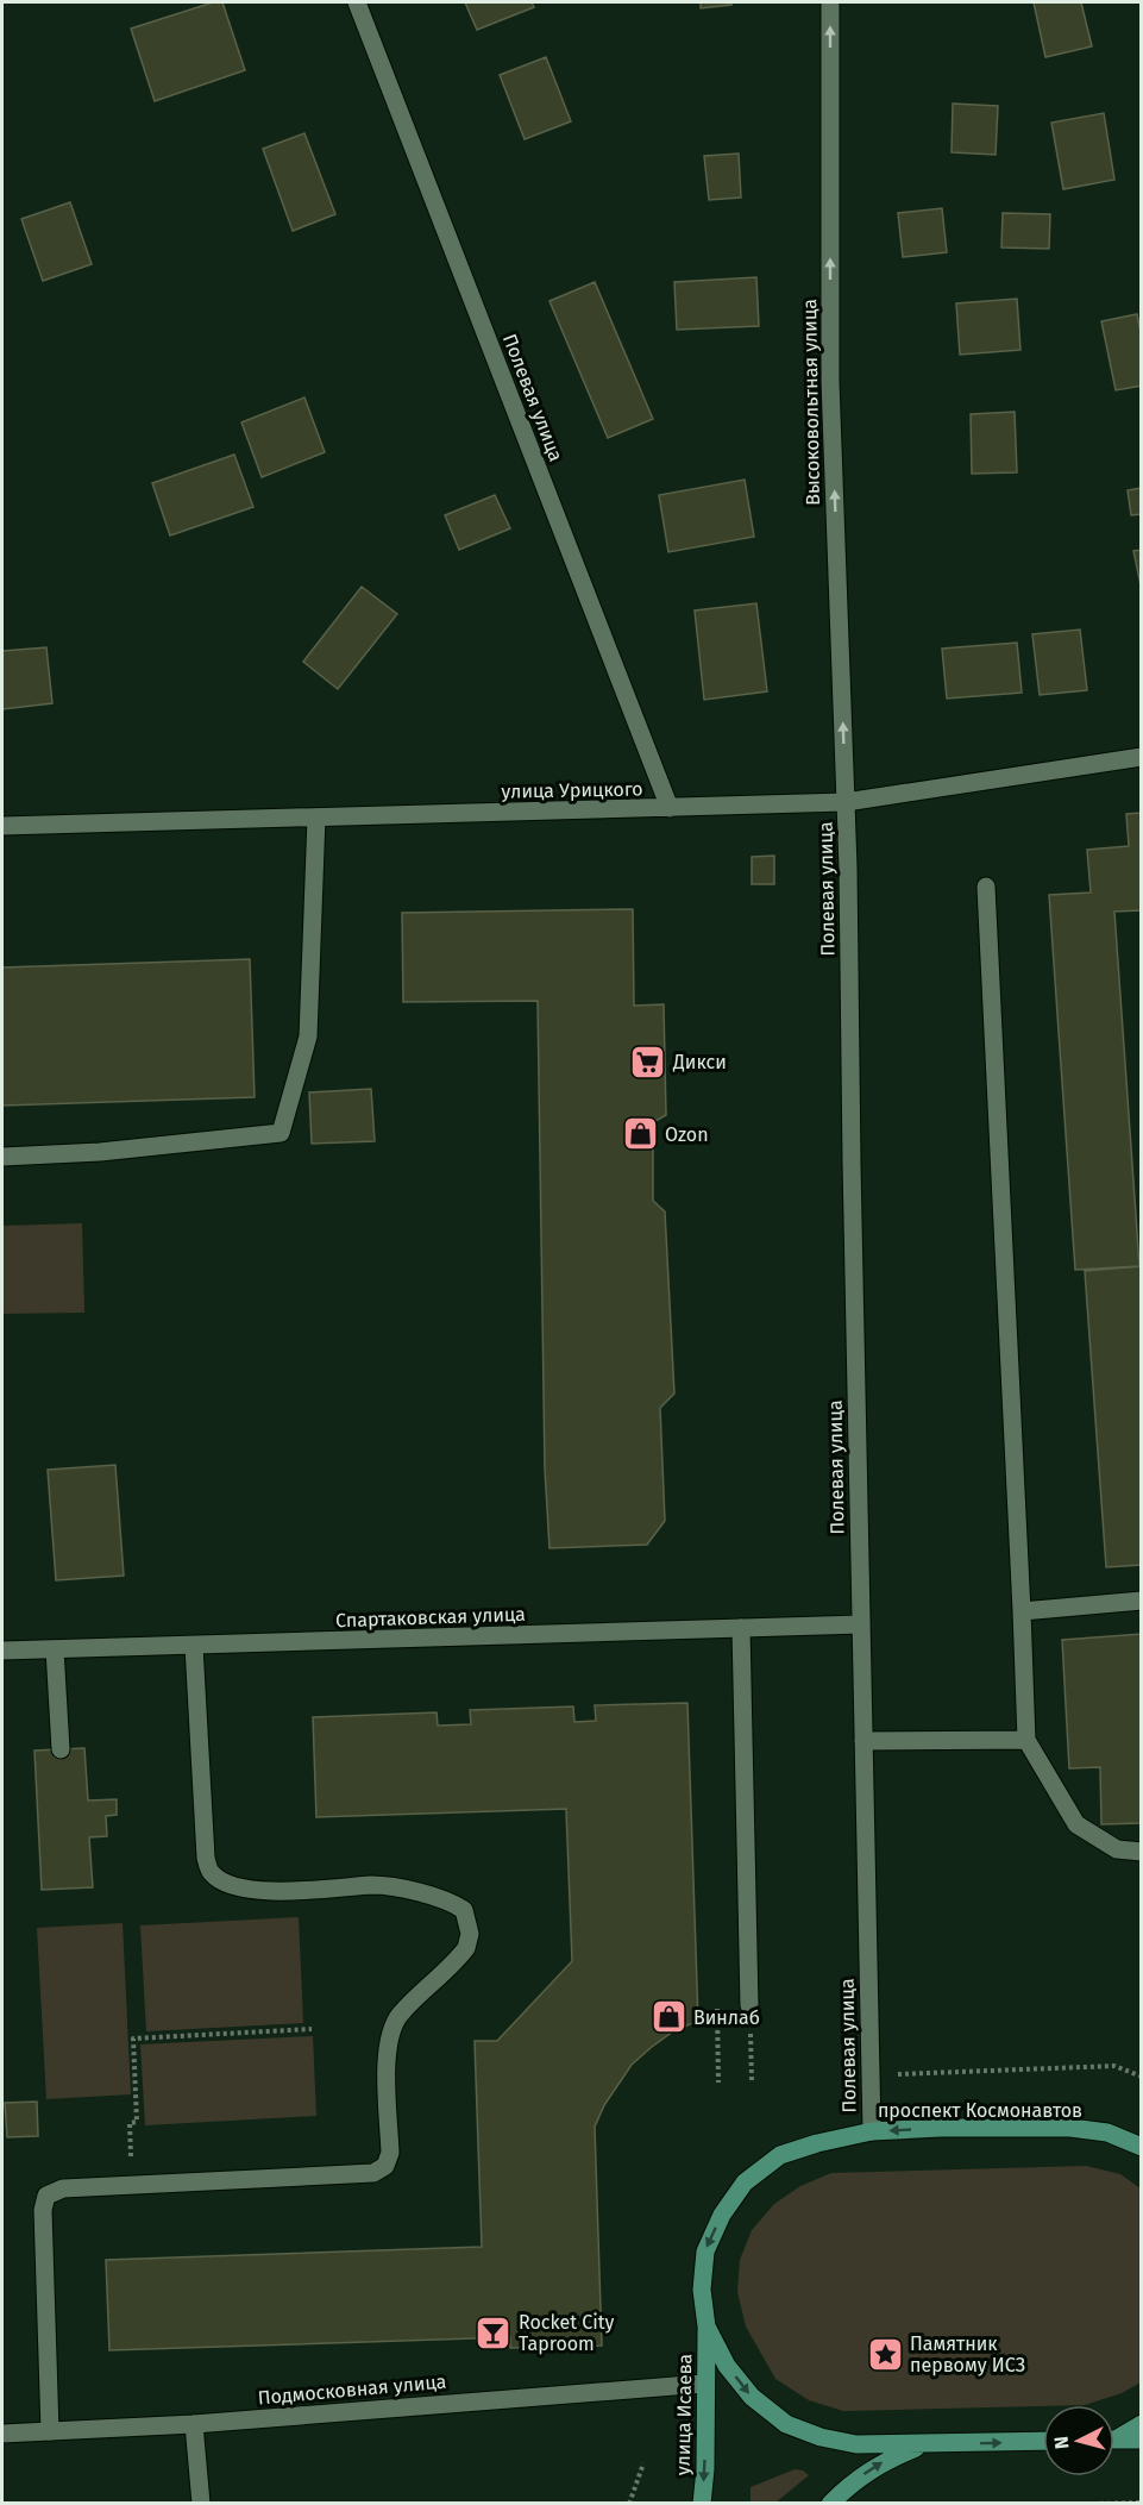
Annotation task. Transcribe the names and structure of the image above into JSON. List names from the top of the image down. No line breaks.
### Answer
{"streets":{"main road":["проспект Космонавтов","улица Исаева"],"street":["Полевая улица","Высоковольтная улица","улица Урицкого","Спартаковская улица","Подмосковная улица"]},"crossings":[["Полевая улица","Высоковольтная улица"],["Полевая улица","улица Урицкого"],["Полевая улица","Спартаковская улица"],["Полевая улица","проспект Космонавтов"],["Высоковольтная улица","улица Урицкого"],["проспект Космонавтов","улица Исаева"],["Подмосковная улица","улица Исаева"]],"one_way":["Высоковольтная улица","улица Исаева"],"places":{"supermarket":["Дикси"],"shop":["Ozon","Винлаб"],"bar":["Rocket City Taproom"],"place":["Памятник первому ИСЗ"]},"north":"left"}
